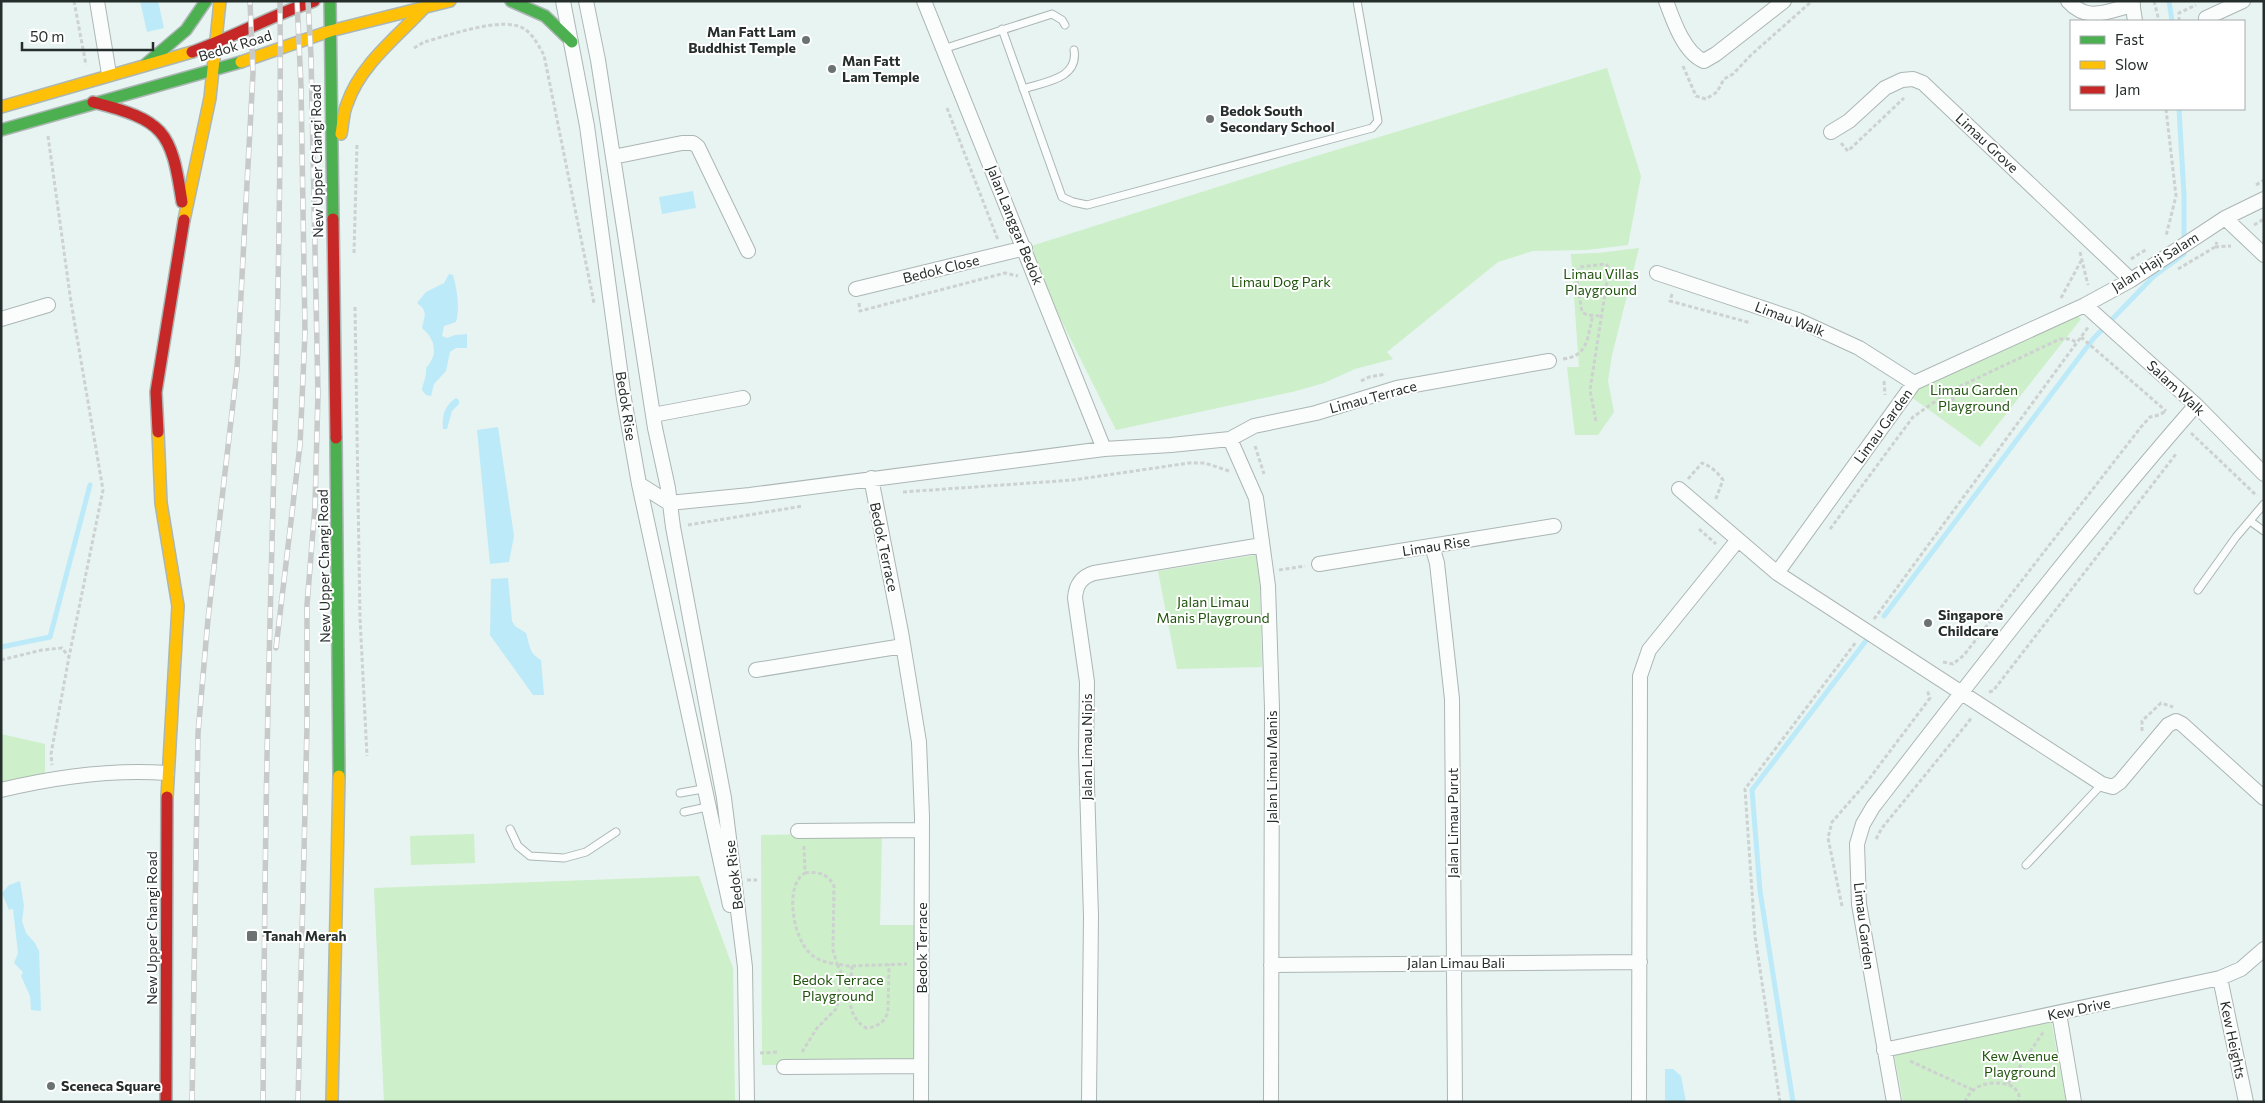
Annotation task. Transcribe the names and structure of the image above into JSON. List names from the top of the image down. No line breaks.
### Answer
{"streets":{"main road":["Bedok Road","New Upper Changi Road"],"street":["Limau Grove","Jalan Langgar Bedok","Jalan Haji Salam","Bedok Close","Limau Walk","Salam Walk","Limau Terrace","Bedok Rise","Limau Garden","Limau Rise","Bedok Terrace","Jalan Limau Nipis","Jalan Limau Manis","Jalan Limau Purut","Jalan Limau Bali","Kew Drive","Kew Heights"]},"crossings":[["Bedok Road","New Upper Changi Road"],["Limau Grove","Jalan Haji Salam"],["Jalan Langgar Bedok","Bedok Close"],["Jalan Haji Salam","Salam Walk"],["Jalan Haji Salam","Limau Garden"],["Limau Walk","Limau Garden"],["Salam Walk","Limau Garden"],["Limau Terrace","Jalan Limau Manis"],["Limau Garden","Kew Drive"],["Limau Rise","Jalan Limau Purut"],["Jalan Limau Nipis","Jalan Limau Manis"],["Jalan Limau Manis","Jalan Limau Bali"],["Jalan Limau Purut","Jalan Limau Bali"],["Kew Drive","Kew Heights"]],"parks":["Limau Villas Playground","Limau Dog Park","Limau Garden Playground","Jalan Limau Manis Playground","Bedok Terrace Playground","Kew Avenue Playground"],"places":{"other":["Man Fatt Lam Buddhist Temple","Man Fatt Lam Temple","Bedok South Secondary School","Singapore Childcare","Sceneca Square"],"transit":["Tanah Merah"]},"legend":["Fast","Slow","Jam"],"scale_bar":"50 m"}
